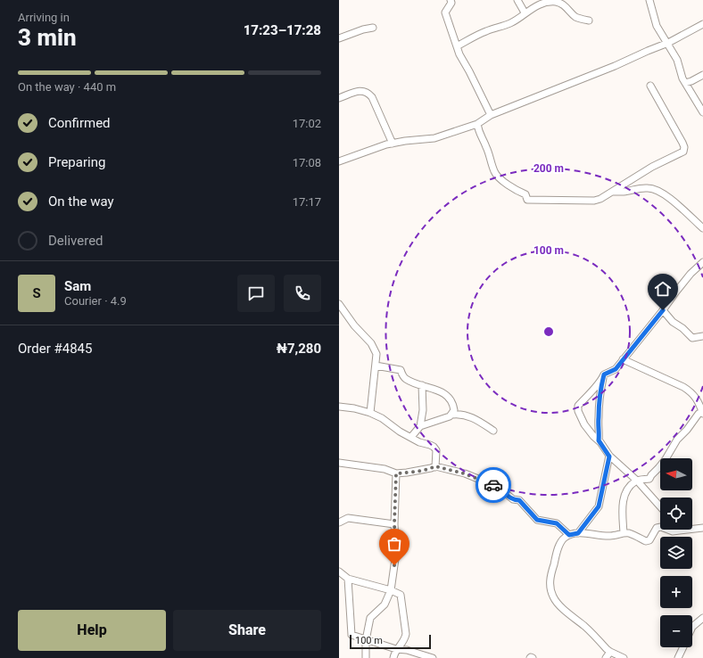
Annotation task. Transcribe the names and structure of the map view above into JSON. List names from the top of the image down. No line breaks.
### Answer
{"scale_bar":"100 m","north":"left","page":{"heading":["3 min","Arriving in","17:23–17:28"],"panel":["Sam","Courier · 4.9","Order #4845","₦7,280"],"bar":"On the way · 440 m","list":[["Confirmed","17:02"],["Preparing","17:08"],["On the way","17:17"],"Delivered"],"round":"S","map_buttons":["+","−"],"buttons":["Help","Share"],"scale":"100 m"},"rings":["200 m","100 m"]}
